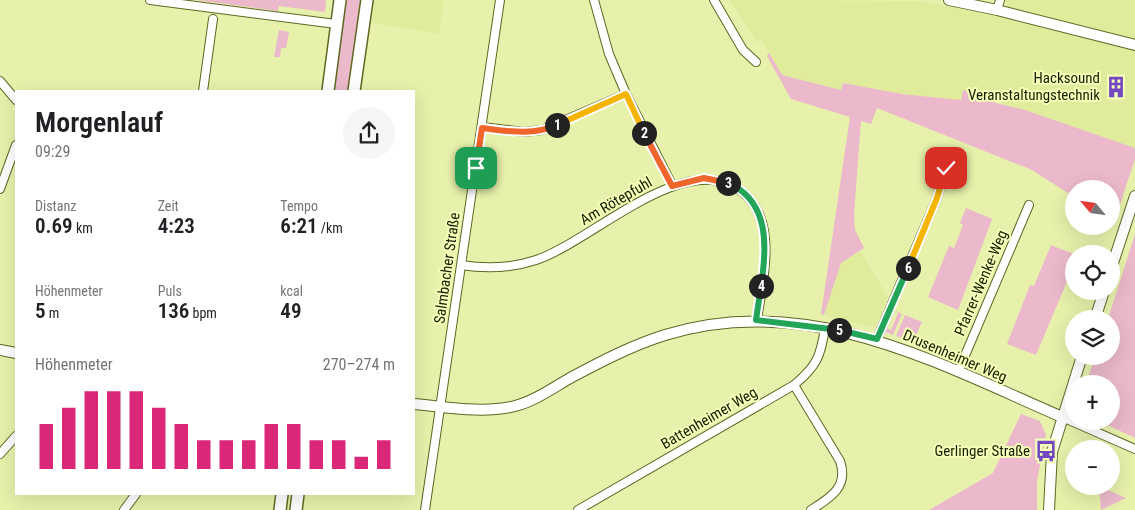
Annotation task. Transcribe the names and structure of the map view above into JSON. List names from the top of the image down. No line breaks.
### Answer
{"streets":{"street":["Am Rötepfuhl","Salmbacher Straße","Pfarrer-Wenke-Weg","Drusenheimer Weg","Battenheimer Weg"]},"crossings":[["Am Rötepfuhl","Salmbacher Straße"],["Am Rötepfuhl","Drusenheimer Weg"],["Salmbacher Straße","Drusenheimer Weg"],["Pfarrer-Wenke-Weg","Drusenheimer Weg"],["Drusenheimer Weg","Battenheimer Weg"]],"places":{"building":["Hacksound Veranstaltungstechnik"],"bus stop":["Gerlinger Straße"]},"north":"top left","page":{"heading":["Morgenlauf","09:29"],"pins":["1","2","3","6","4","5"],"stats":[["Distanz","0.69 km"],["Zeit","4:23"],["Tempo","6:21 /km"],["Höhenmeter","5 m"],["Puls","136 bpm"],["kcal","49"]],"map_buttons":["+","−"],"chart":["Höhenmeter","270–274 m"]}}
